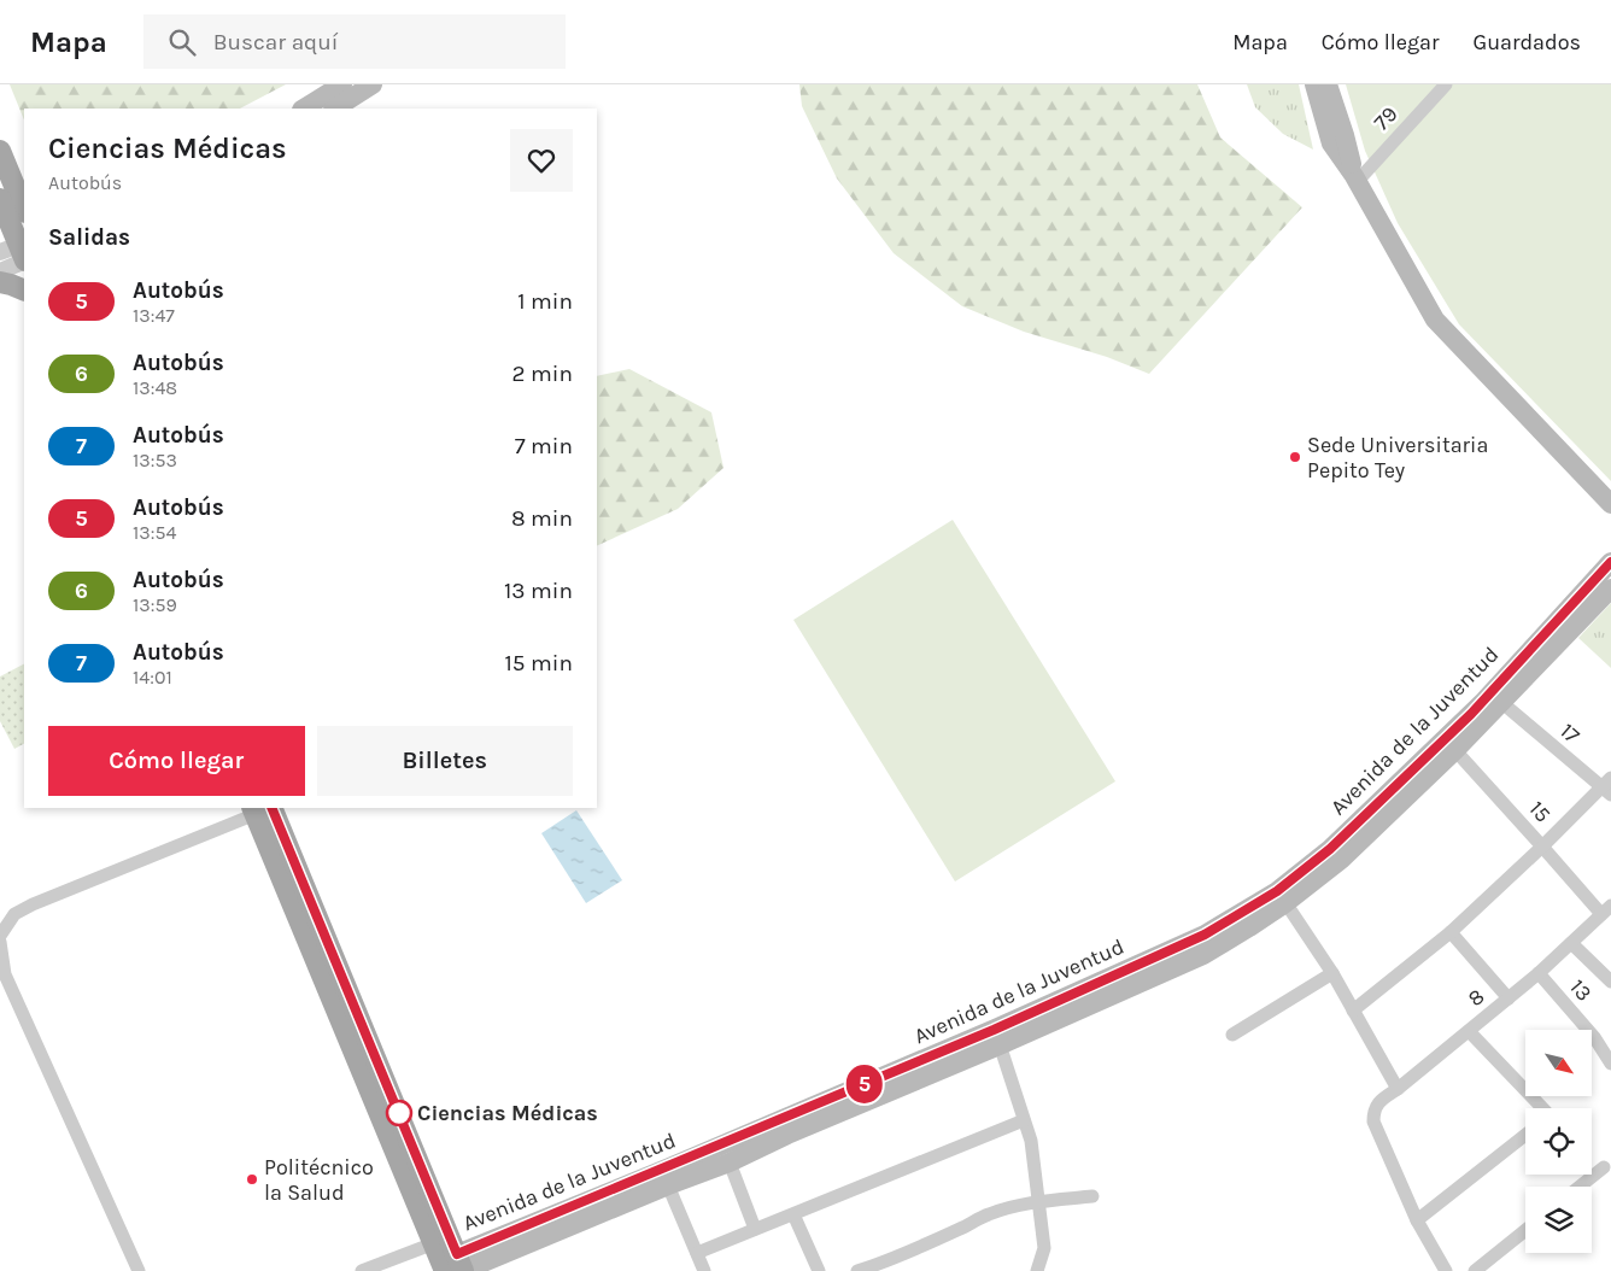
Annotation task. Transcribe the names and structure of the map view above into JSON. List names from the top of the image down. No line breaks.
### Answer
{"streets":{"main road":["Avenida de la Juventud"],"street":["79","17","15","13","8"]},"crossings":[["Avenida de la Juventud","17"],["Avenida de la Juventud","15"],["15","8"],["13","8"]],"places":["Sede Universitaria Pepito Tey","Ciencias Médicas","Politécnico la Salud"],"lines":["bus line 5"],"north":"bottom right","page":{"header":"Mapa","search":"Buscar aquí","nav":["Mapa","Cómo llegar","Guardados"],"on_map":"5","heading":[["Ciencias Médicas","Autobús"],"Salidas"],"list":[{"mark":"5","name":"Autobús","note":"13:47","value":"1 min"},{"mark":"6","name":"Autobús","note":"13:48","value":"2 min"},{"mark":"7","name":"Autobús","note":"13:53","value":"7 min"},{"mark":"5","name":"Autobús","note":"13:54","value":"8 min"},{"mark":"6","name":"Autobús","note":"13:59","value":"13 min"},{"mark":"7","name":"Autobús","note":"14:01","value":"15 min"}],"buttons":["Cómo llegar","Billetes"]}}
